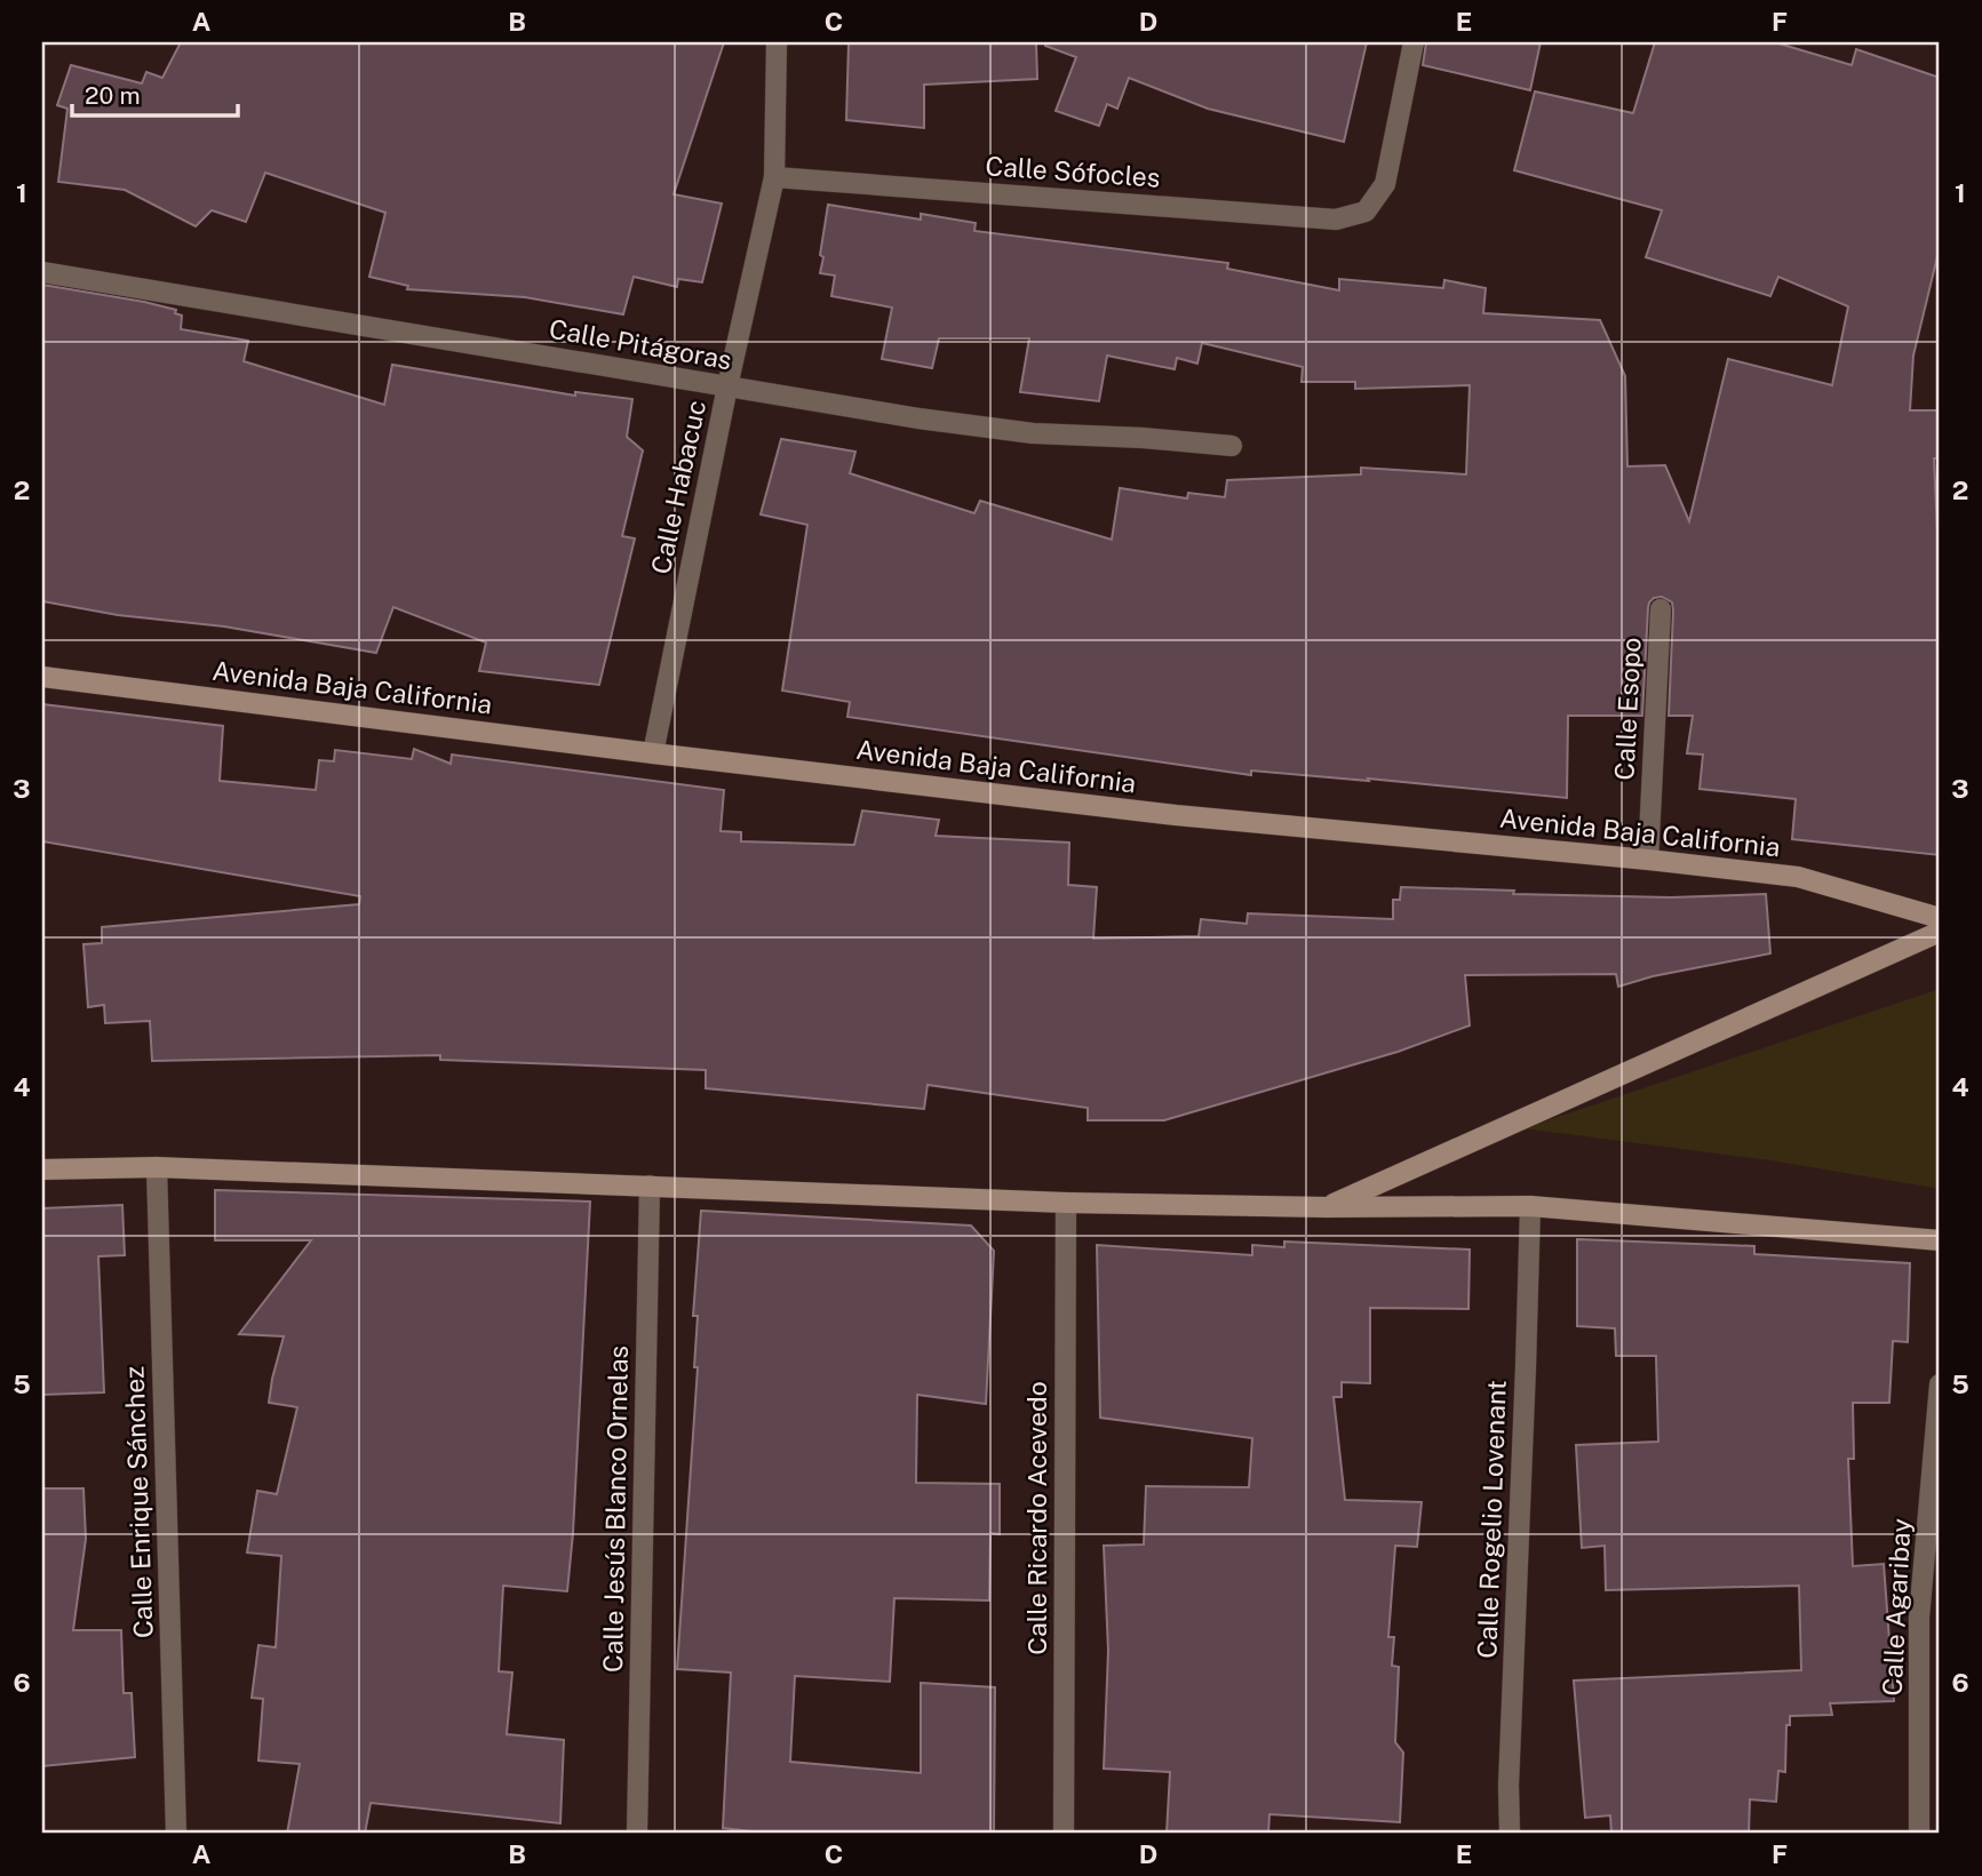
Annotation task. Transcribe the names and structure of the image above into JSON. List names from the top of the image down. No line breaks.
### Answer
{"streets":{"main road":["Avenida Baja California"],"street":["Calle Sófocles","Calle Pitágoras","Calle Habacuc","Calle Esopo","Calle Enrique Sánchez","Calle Jesús Blanco Ornelas","Calle Ricardo Acevedo","Calle Rogelio Lovenant","Calle Agaribay"]},"crossings":[["Calle Sófocles","Calle Habacuc"],["Calle Pitágoras","Calle Habacuc"],["Calle Habacuc","Avenida Baja California"],["Avenida Baja California","Calle Esopo"]],"scale_bar":"20 m","grid":{"columns":["A","B","C","D","E","F"],"rows":["1","2","3","4","5","6"]}}
